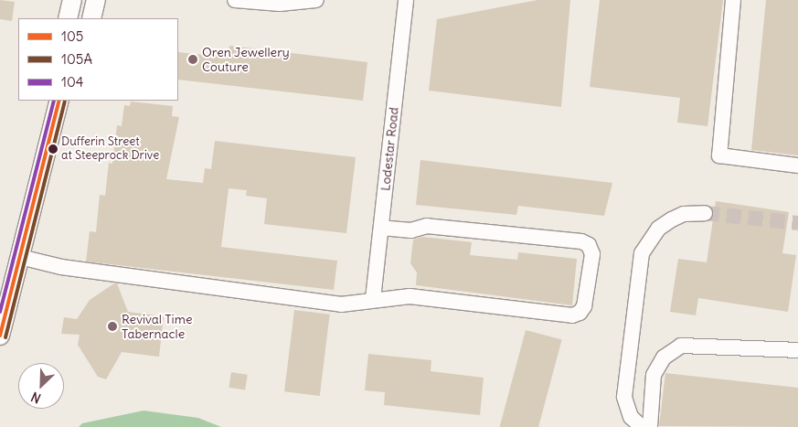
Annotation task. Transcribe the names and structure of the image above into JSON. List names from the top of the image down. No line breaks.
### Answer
{"streets":{"street":["Lodestar Road"]},"places":["Oren Jewellery Couture","Dufferin Street at Steeprock Drive","Revival Time Tabernacle"],"lines":["transit line 105","transit line 104","transit line 105A"],"legend":["105","105A","104"],"north":"bottom left"}
